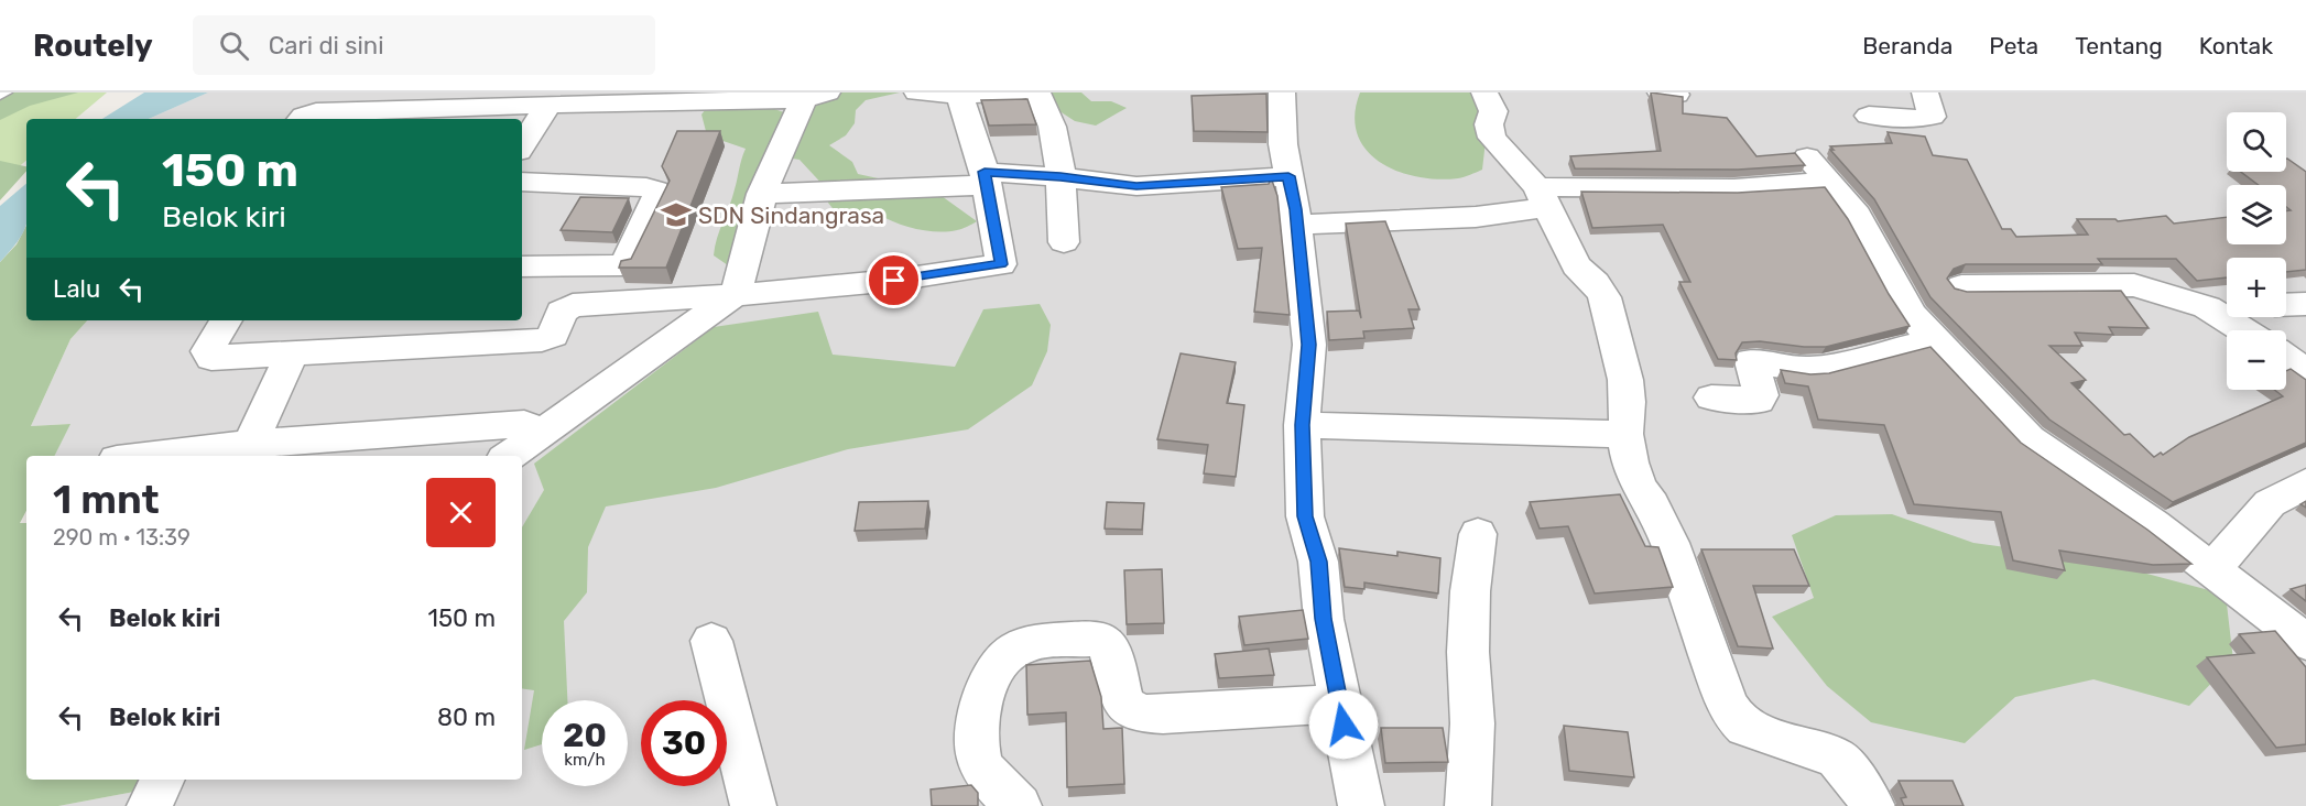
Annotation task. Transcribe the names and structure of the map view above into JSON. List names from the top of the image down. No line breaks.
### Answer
{"places":{"school or university":["SDN Sindangrasa"]},"page":{"header":"Routely","search":"Cari di sini","nav":["Beranda","Peta","Tentang","Kontak"],"map_buttons":["+","−"],"turn":["150 m","Belok kiri"],"then":"Lalu","heading":["1 mnt","290 m · 13:39"],"list":[{"name":"Belok kiri","value":"150 m"},{"name":"Belok kiri","value":"80 m"}],"speed":"20 km/h","limit":"30"}}
